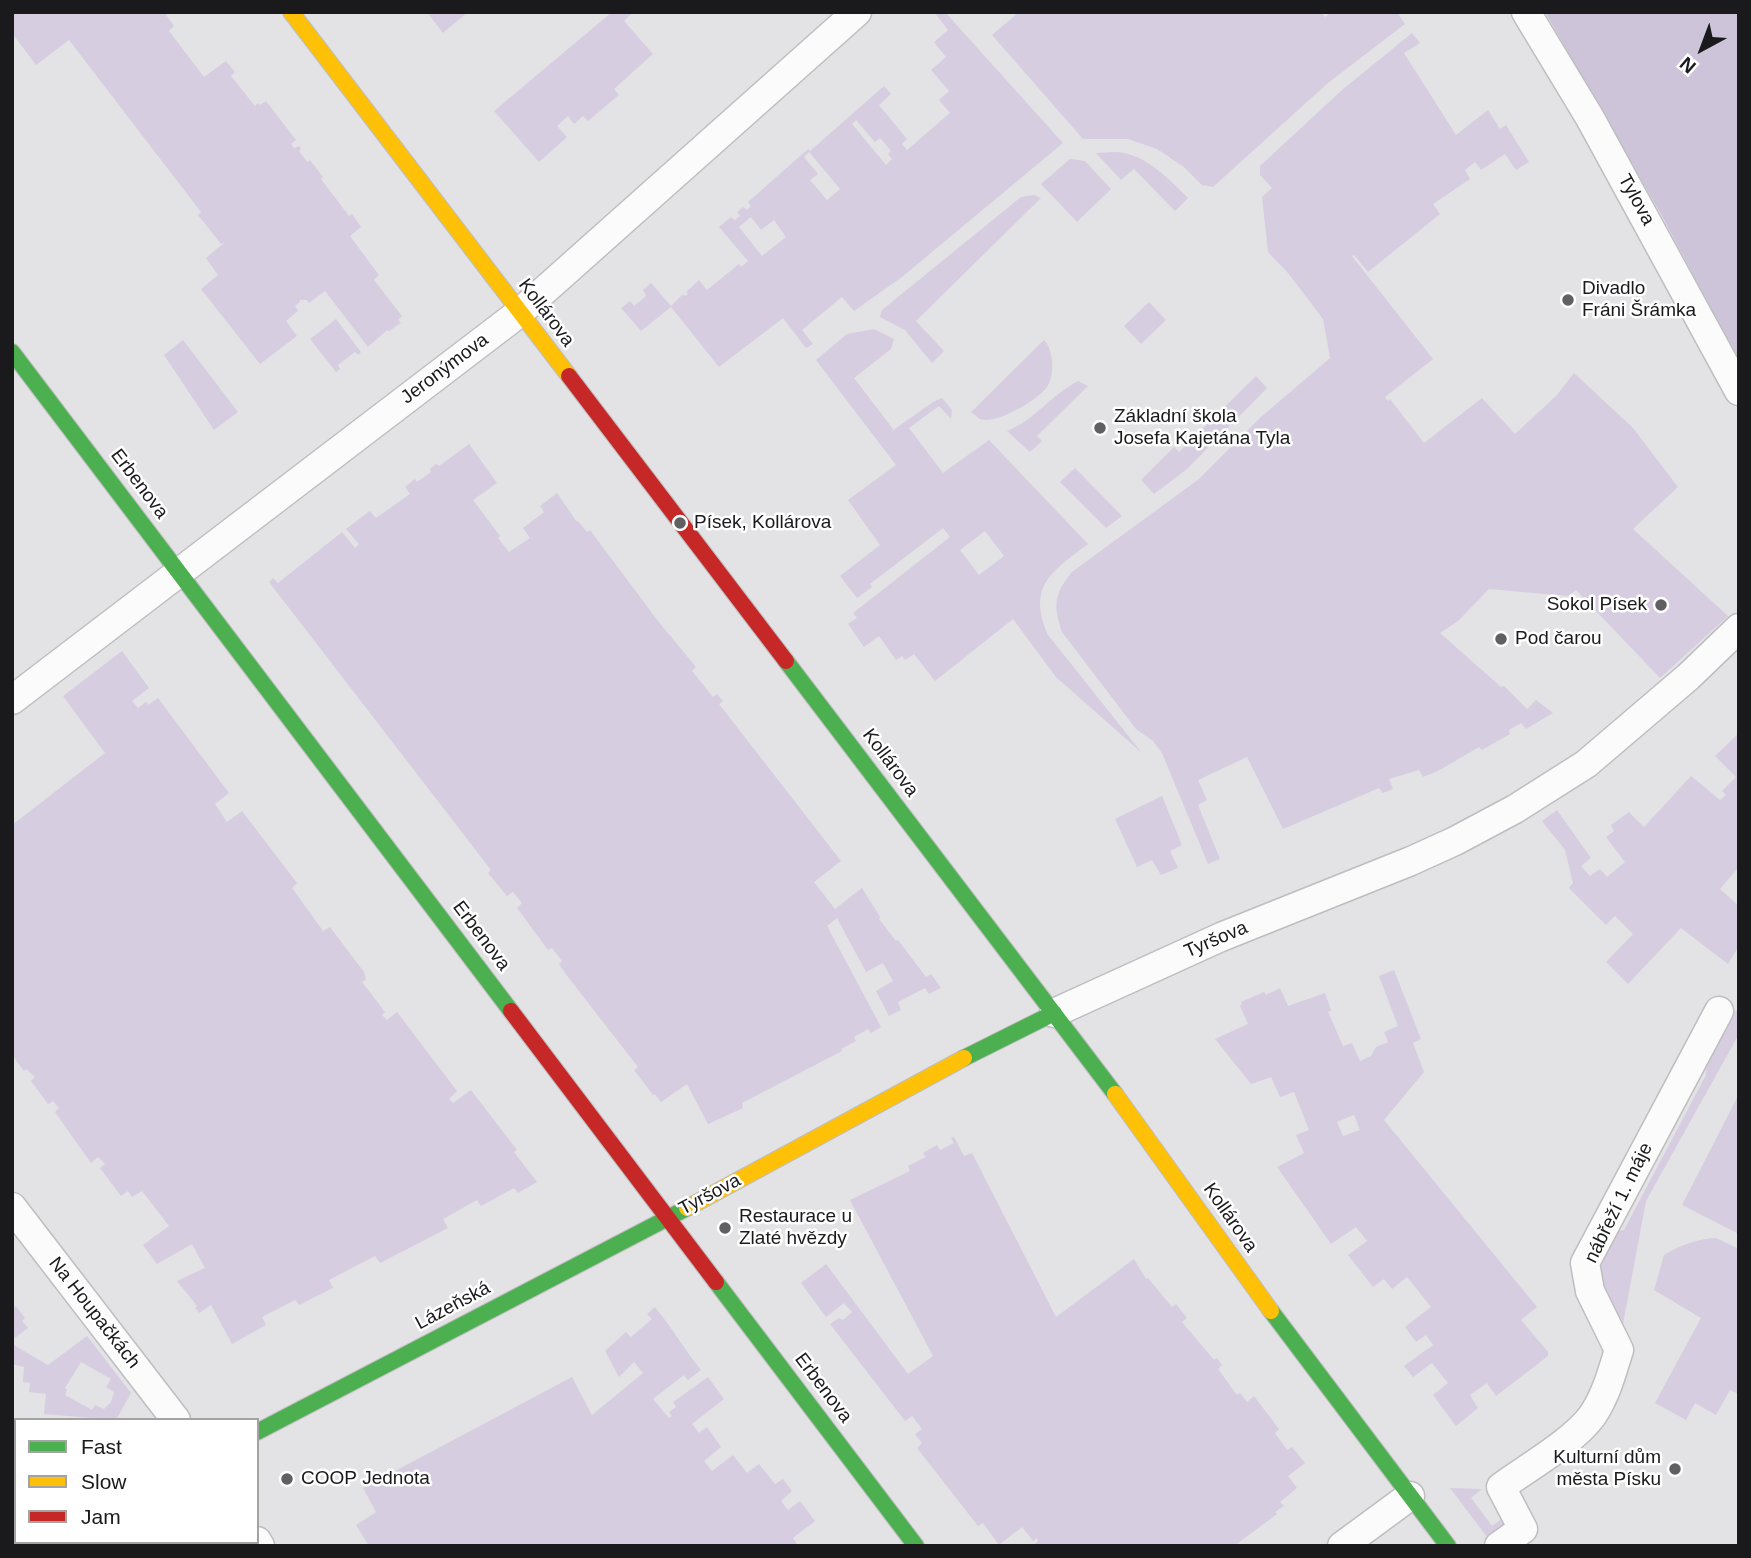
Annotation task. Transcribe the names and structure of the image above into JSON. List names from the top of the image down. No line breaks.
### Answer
{"streets":{"street":["Tylova","Kollárova","Jeronýmova","Erbenova","Tyršova","nábřeží 1. máje","Lázeňská","Na Houpačkách"]},"crossings":[["Kollárova","Jeronýmova"],["Kollárova","Tyršova"],["Jeronýmova","Erbenova"],["Erbenova","Tyršova"],["Erbenova","Lázeňská"],["Tyršova","Lázeňská"]],"places":["Divadlo Fráni Šrámka","Základní škola Josefa Kajetána Tyla","Písek, Kollárova","Sokol Písek","Pod čarou","Restaurace u Zlaté hvězdy","Kulturní dům města Písku","COOP Jednota"],"legend":["Fast","Slow","Jam"],"north":"bottom left"}
